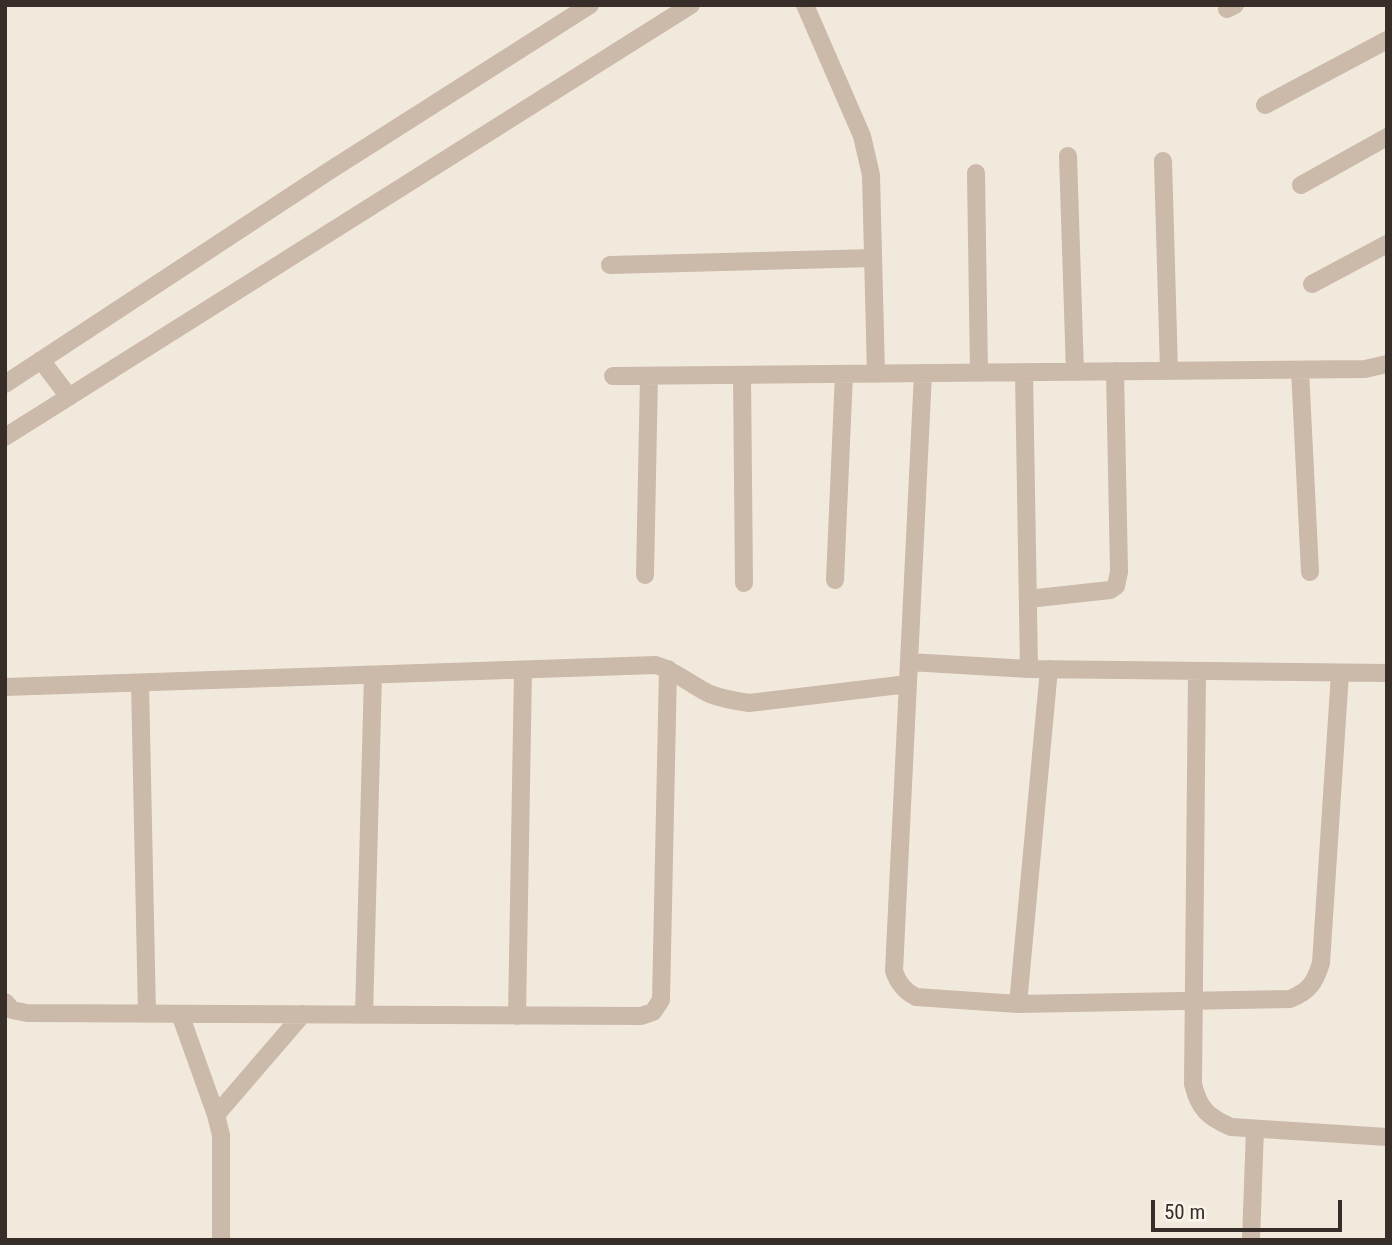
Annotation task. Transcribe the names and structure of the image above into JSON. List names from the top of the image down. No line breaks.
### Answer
{"scale_bar":"50 m"}
